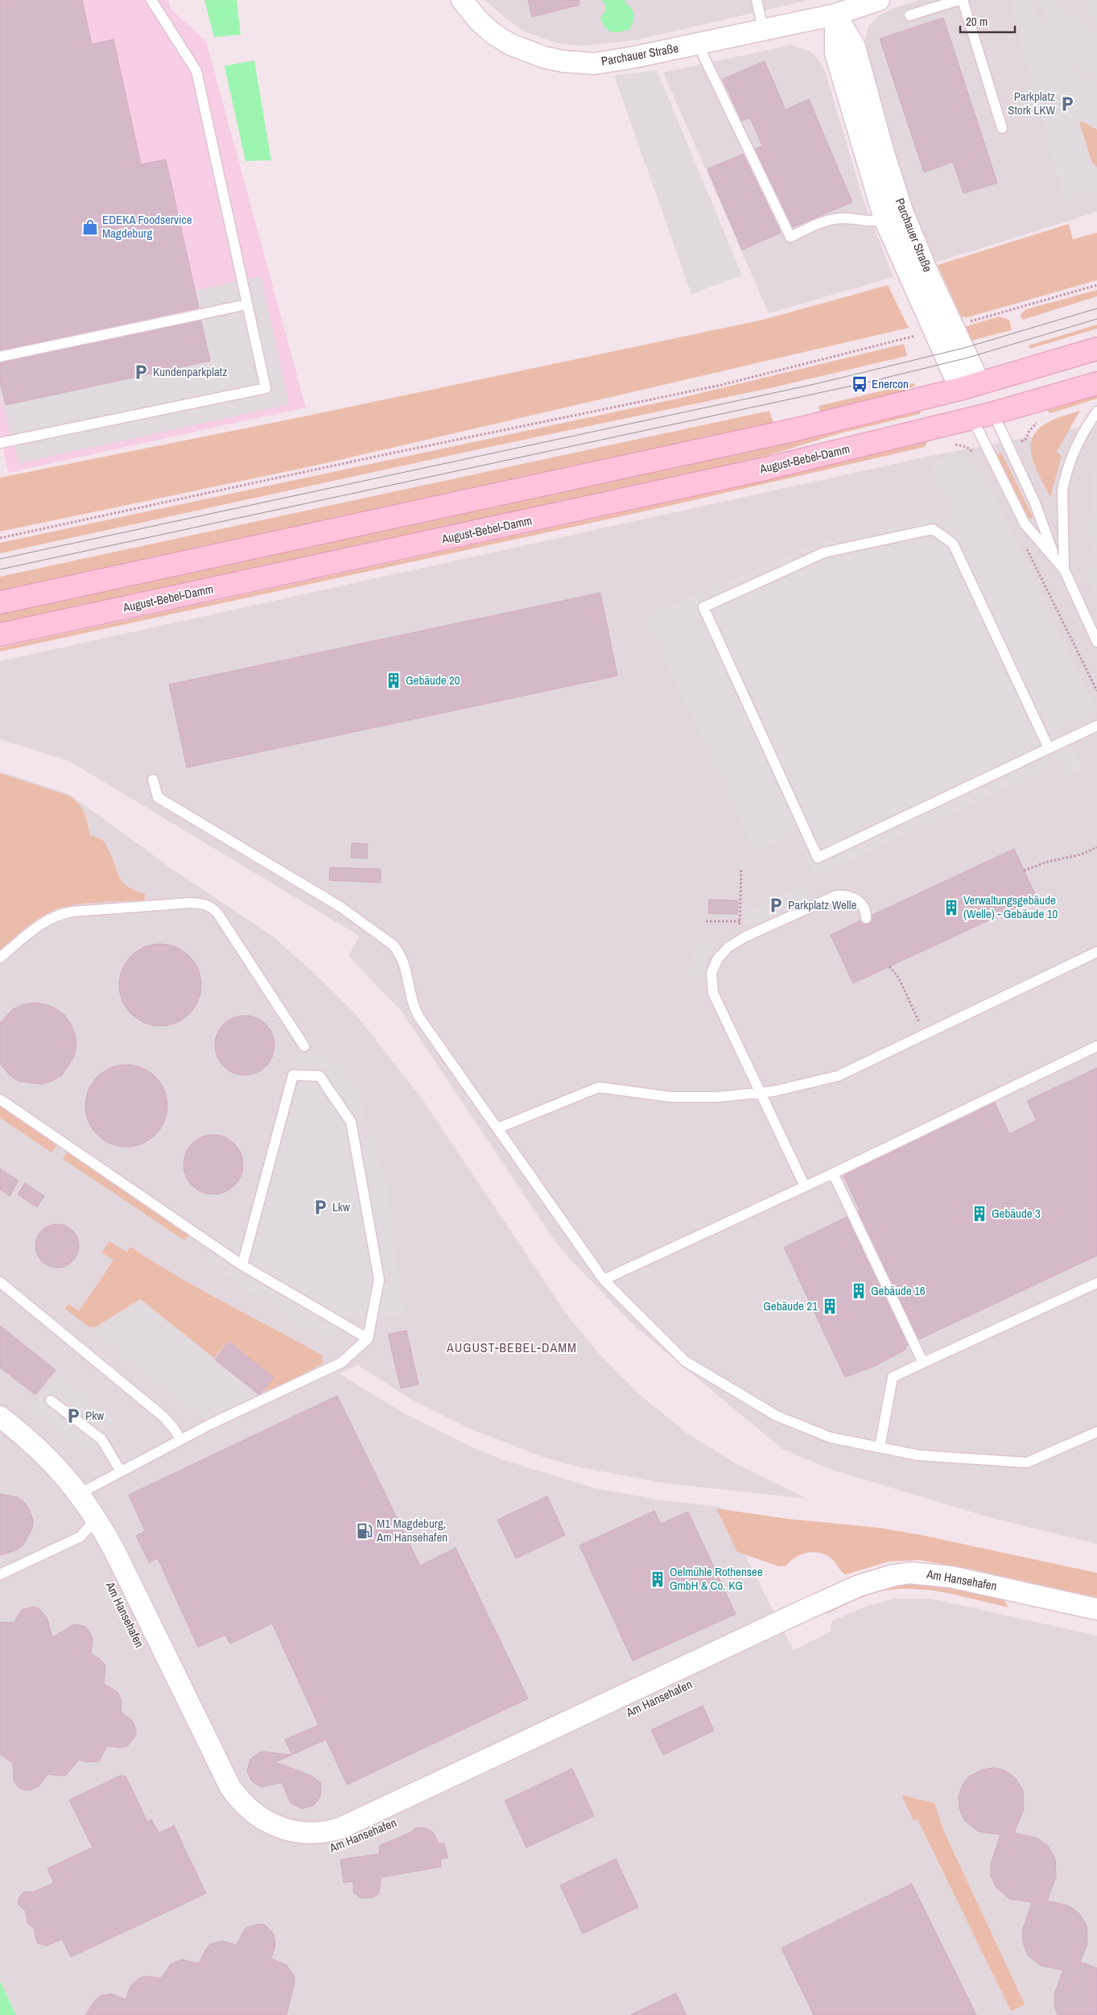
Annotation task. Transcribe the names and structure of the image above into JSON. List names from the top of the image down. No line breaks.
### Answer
{"streets":{"main road":["August-Bebel-Damm"],"street":["Parchauer Straße","Am Hansehafen"]},"districts":["AUGUST-BEBEL-DAMM"],"places":{"parking":["Parkplatz Stork LKW","Kundenparkplatz","Parkplatz Welle","Lkw","Pkw"],"shop":["EDEKA Foodservice Magdeburg"],"bus stop":["Enercon"],"building":["Gebäude 20","Verwaltungsgebäude (Welle) - Gebäude 10","Gebäude 3","Gebäude 16","Gebäude 21","Oelmühle Rothensee GmbH & Co. KG"],"fuel station":["M1 Magdeburg, Am Hansehafen"]},"scale_bar":"20 m"}
